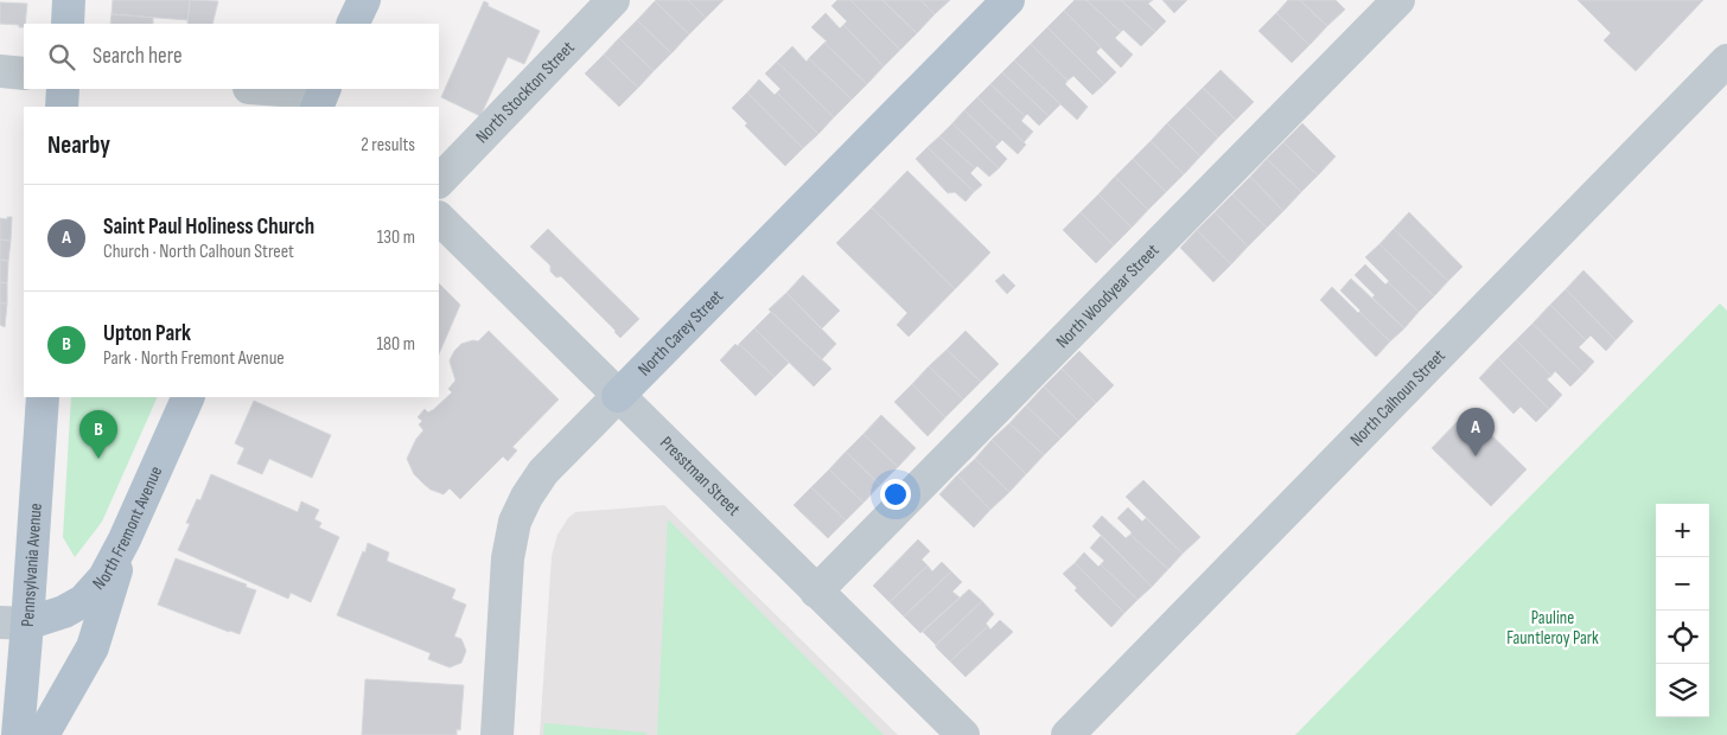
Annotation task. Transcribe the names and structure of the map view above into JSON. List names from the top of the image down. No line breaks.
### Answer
{"streets":{"main road":["North Carey Street","North Fremont Avenue","Pennsylvania Avenue"],"street":["North Stockton Street","North Woodyear Street","North Calhoun Street","Presstman Street"]},"crossings":[["North Woodyear Street","Presstman Street"],["North Carey Street","Presstman Street"],["North Fremont Avenue","Pennsylvania Avenue"]],"parks":["Pauline Fauntleroy Park"],"page":{"search":"Search here","heading":["Nearby","2 results"],"list":[{"mark":"A","name":"Saint Paul Holiness Church","note":"Church · North Calhoun Street","value":"130 m"},{"mark":"B","name":"Upton Park","note":"Park · North Fremont Avenue","value":"180 m"}],"pins":["A","B"],"map_buttons":["+","−"]}}
